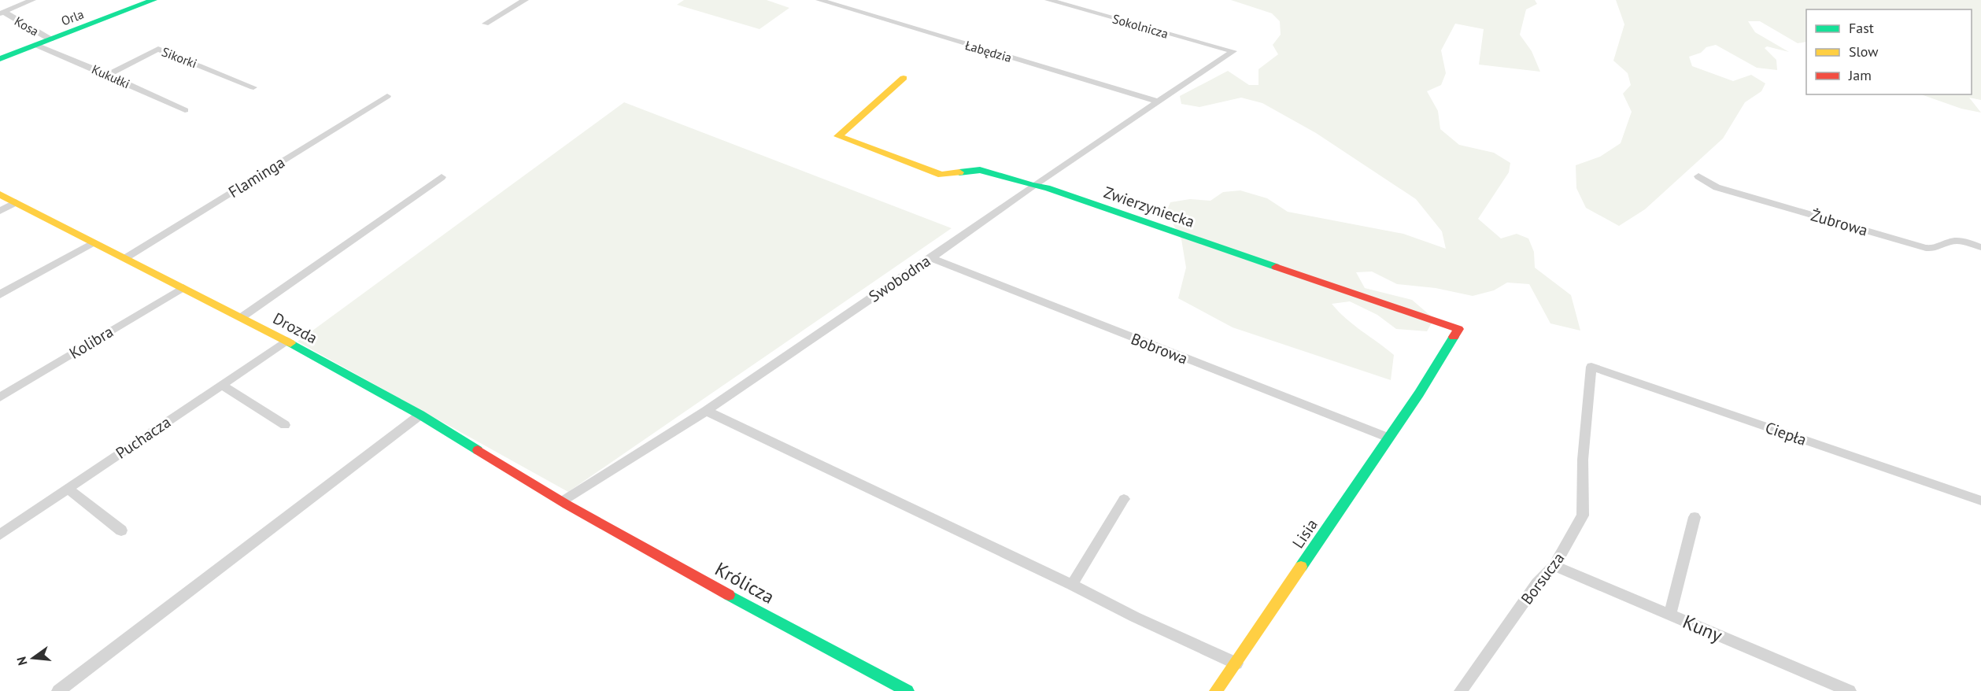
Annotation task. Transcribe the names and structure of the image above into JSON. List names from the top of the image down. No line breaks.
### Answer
{"streets":{"street":["Orla","Kosa","Sokolnicza","Łabędzia","Sikorki","Kukułki","Flaminga","Zwierzyniecka","Żubrowa","Swobodna","Drozda","Kolibra","Bobrowa","Ciepła","Puchacza","Lisia","Borsucza","Królicza","Kuny"]},"crossings":[["Orla","Kosa"],["Orla","Kukułki"],["Sokolnicza","Swobodna"],["Łabędzia","Swobodna"],["Sikorki","Kukułki"],["Flaminga","Drozda"],["Zwierzyniecka","Swobodna"],["Zwierzyniecka","Lisia"],["Swobodna","Drozda"],["Swobodna","Bobrowa"],["Swobodna","Królicza"],["Drozda","Kolibra"],["Drozda","Puchacza"],["Drozda","Królicza"],["Bobrowa","Lisia"],["Ciepła","Borsucza"],["Borsucza","Kuny"]],"legend":["Fast","Slow","Jam"],"north":"left"}
